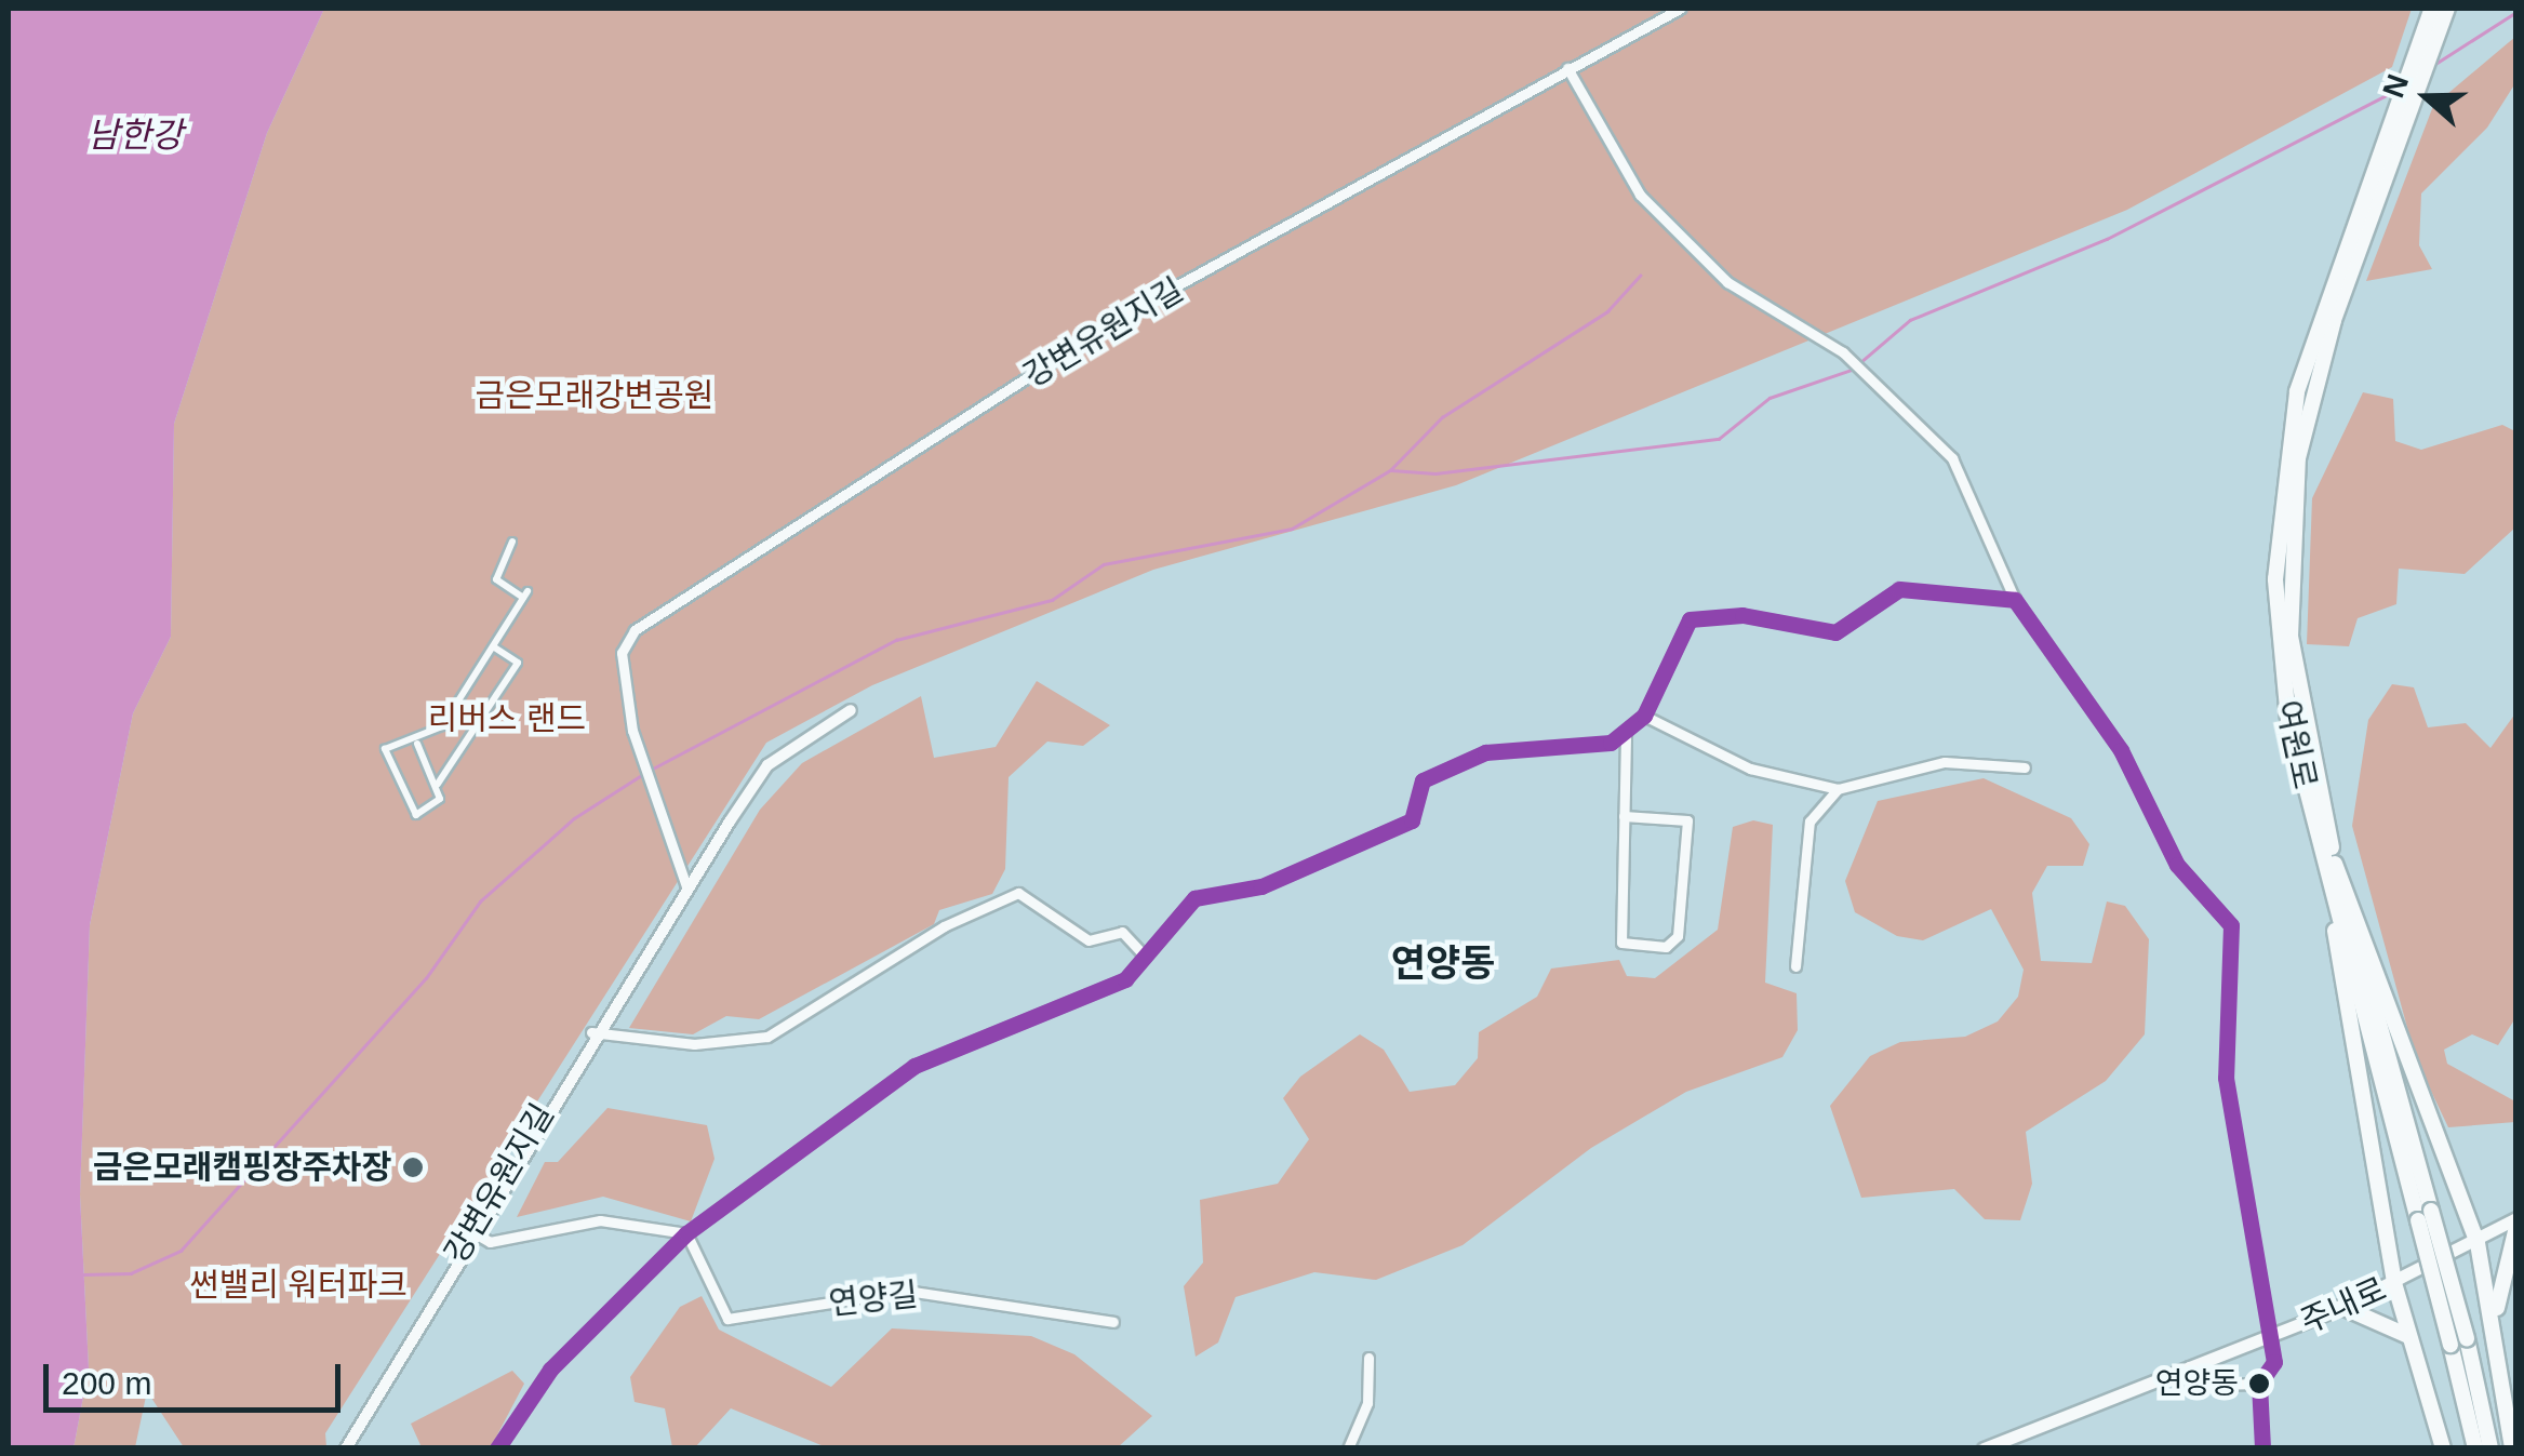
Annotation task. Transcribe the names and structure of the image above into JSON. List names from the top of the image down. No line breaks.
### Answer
{"streets":{"highway":["여원로"],"main road":["주내로"],"street":["강변유원지길","연양길"]},"districts":["연양동"],"water":["남한강"],"parks":["금은모래강변공원","리버스 랜드","썬밸리 워터파크"],"places":["금은모래캠핑장주차장","연양동"],"scale_bar":"200 m","north":"left"}
